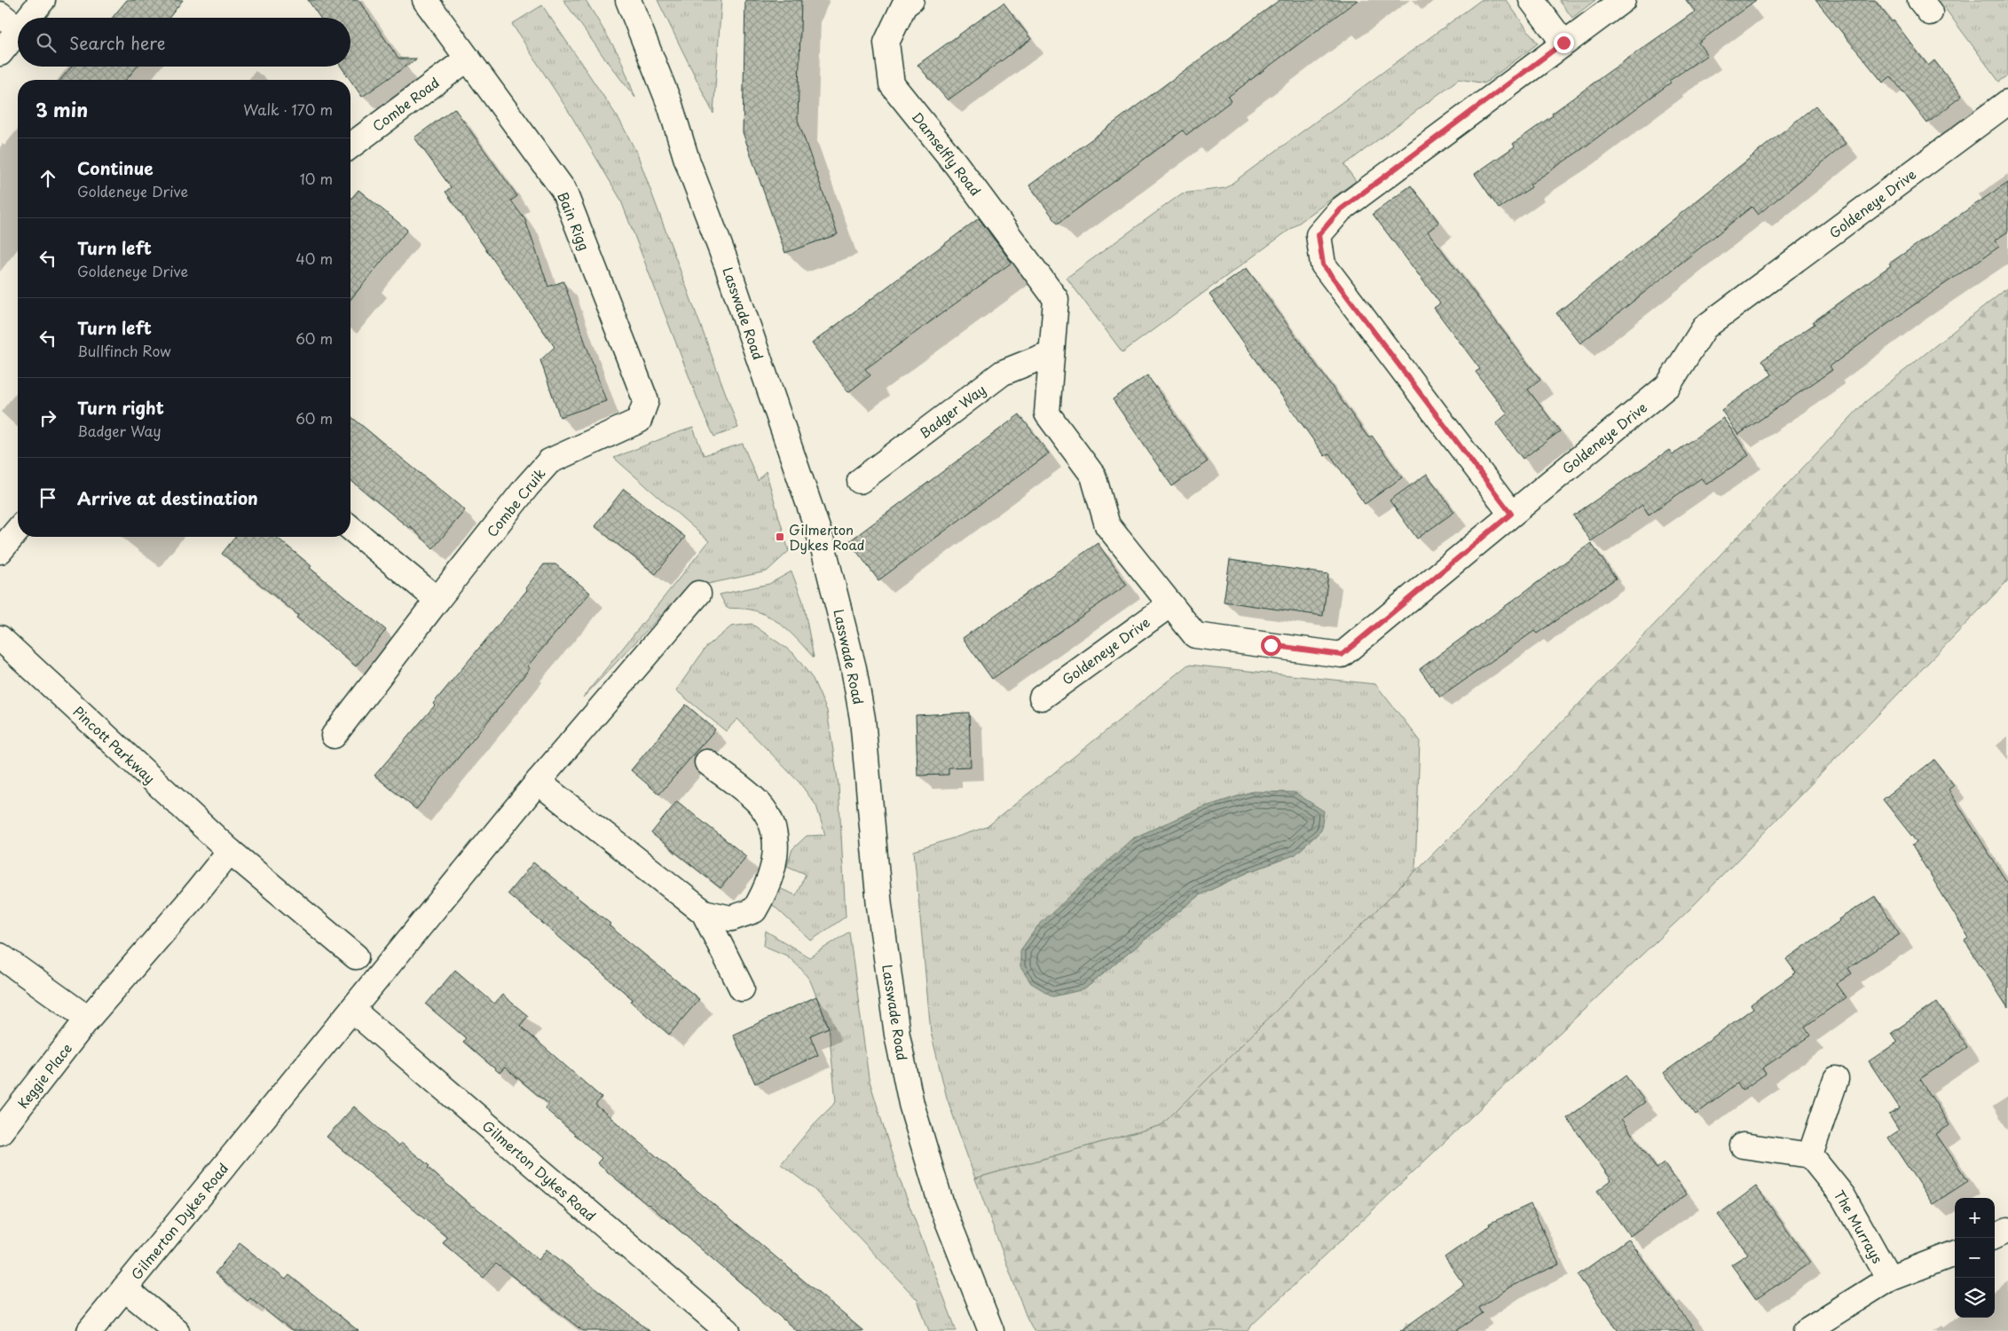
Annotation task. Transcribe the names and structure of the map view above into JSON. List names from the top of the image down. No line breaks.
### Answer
{"streets":{"street":["Combe Road","Damselfly Road","Goldeneye Drive","Bain Rigg","Lasswade Road","Badger Way","Combe Cruik","Pincott Parkway","Keggie Place","Gilmerton Dykes Road","The Murrays"]},"crossings":[["Combe Road","Bain Rigg"],["Damselfly Road","Goldeneye Drive"],["Goldeneye Drive","Badger Way"],["Bain Rigg","Combe Cruik"]],"places":{"transit":["Gilmerton Dykes Road"]},"page":{"search":"Search here","heading":["3 min","Walk · 170 m"],"list":[["Continue","Goldeneye Drive","10 m"],["Turn left","Goldeneye Drive","40 m"],["Turn left","Bullfinch Row","60 m"],["Turn right","Badger Way","60 m"],"Arrive at destination"],"map_buttons":["+","−"]}}
